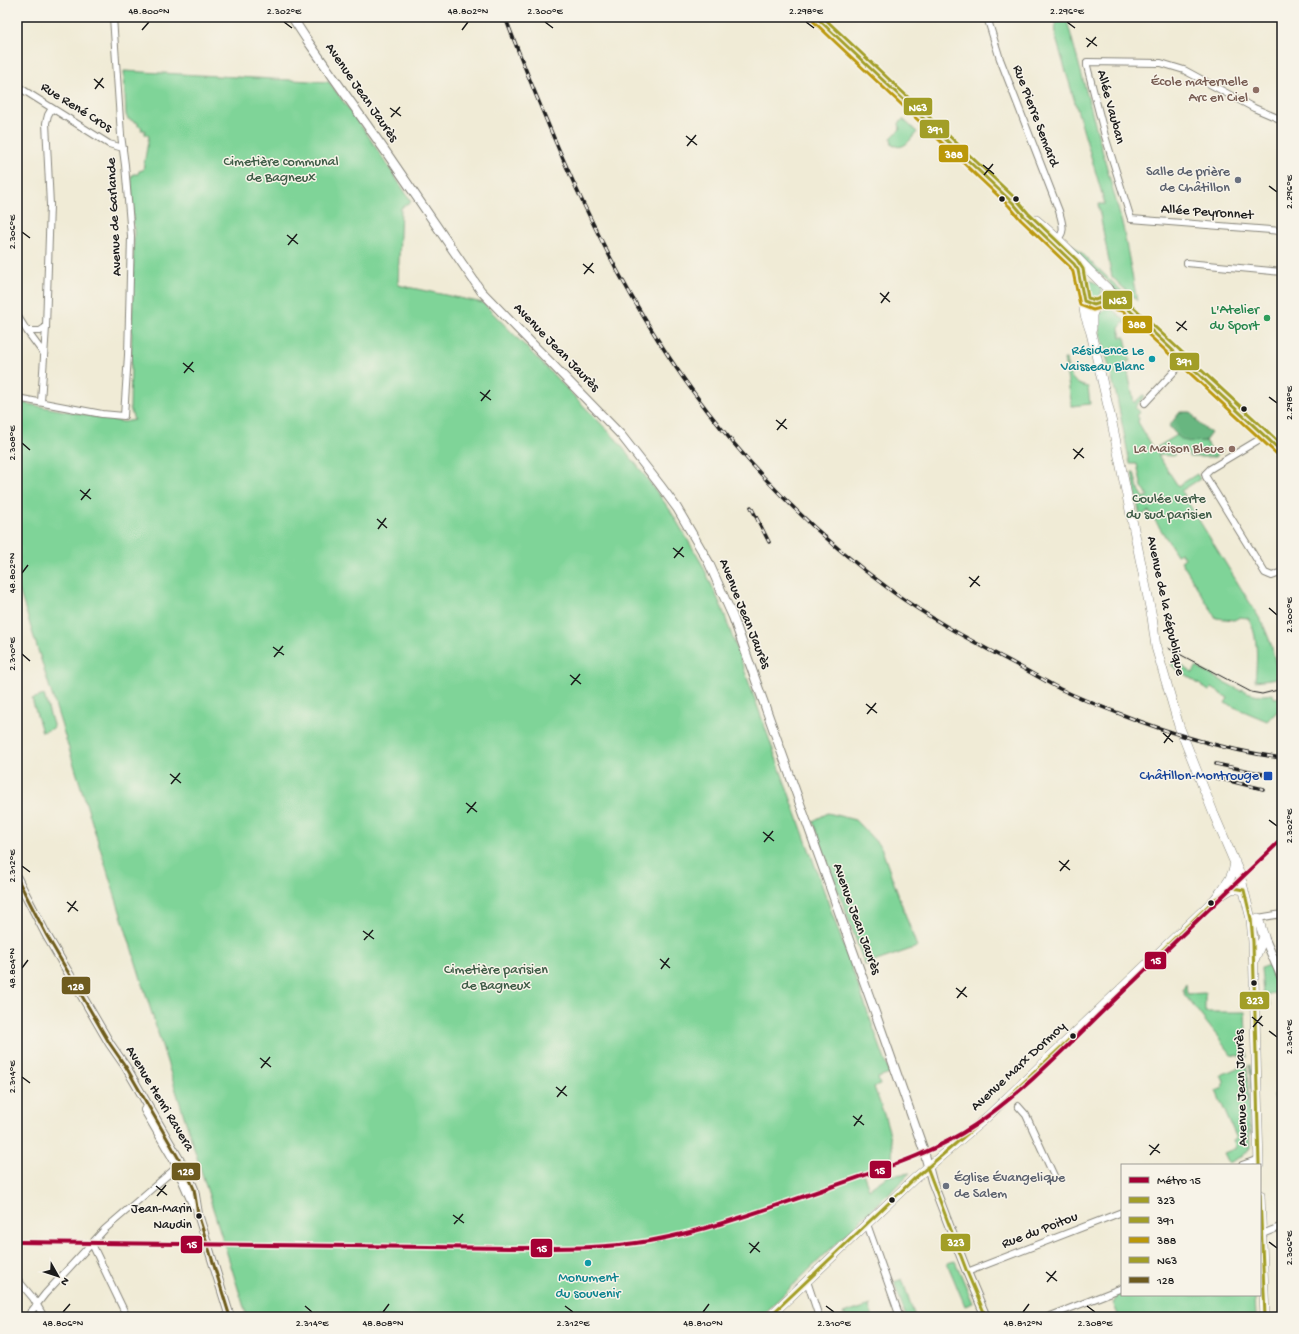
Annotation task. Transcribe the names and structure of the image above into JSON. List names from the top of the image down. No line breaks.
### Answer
{"streets":{"main road":["Avenue Jean Jaurès","Avenue de la République","Avenue Marx Dormoy"],"street":["Allée Vauban","Rue René Cros","Rue Pierre Semard","Allée Peyronnet","Avenue de Garlande","Avenue Henri Ravera","Rue du Poitou"]},"crossings":[["Avenue Jean Jaurès","Avenue de la République"],["Avenue Jean Jaurès","Avenue Marx Dormoy"],["Avenue Jean Jaurès","Rue du Poitou"],["Allée Vauban","Allée Peyronnet"],["Rue René Cros","Avenue de Garlande"],["Avenue de la République","Avenue Marx Dormoy"]],"parks":["Cimetière communal de Bagneux","Coulée verte du sud parisien","Cimetière parisien de Bagneux"],"places":{"other":["École maternelle Arc en Ciel","Salle de prière de Châtillon","L'Atelier du Sport","Résidence Le Vaisseau Blanc","La Maison Bleue","Église Évangelique de Salem","Jean-Marin Naudin","Monument du souvenir"],"transit":["Châtillon-Montrouge"]},"lines":["transit line 391","transit line N63","transit line 388","metro line 15","transit line 128","transit line 323"],"legend":["Métro 15","323","391","388","N63","128"],"north":"bottom right","coordinates":["48.800°N","2.302°E","48.802°N","2.300°E","2.298°E","2.296°E","2.306°E","2.308°E","2.310°E","2.312°E","48.804°N","2.304°E","2.314°E","48.806°N","48.808°N","48.810°N","48.812°N"]}
